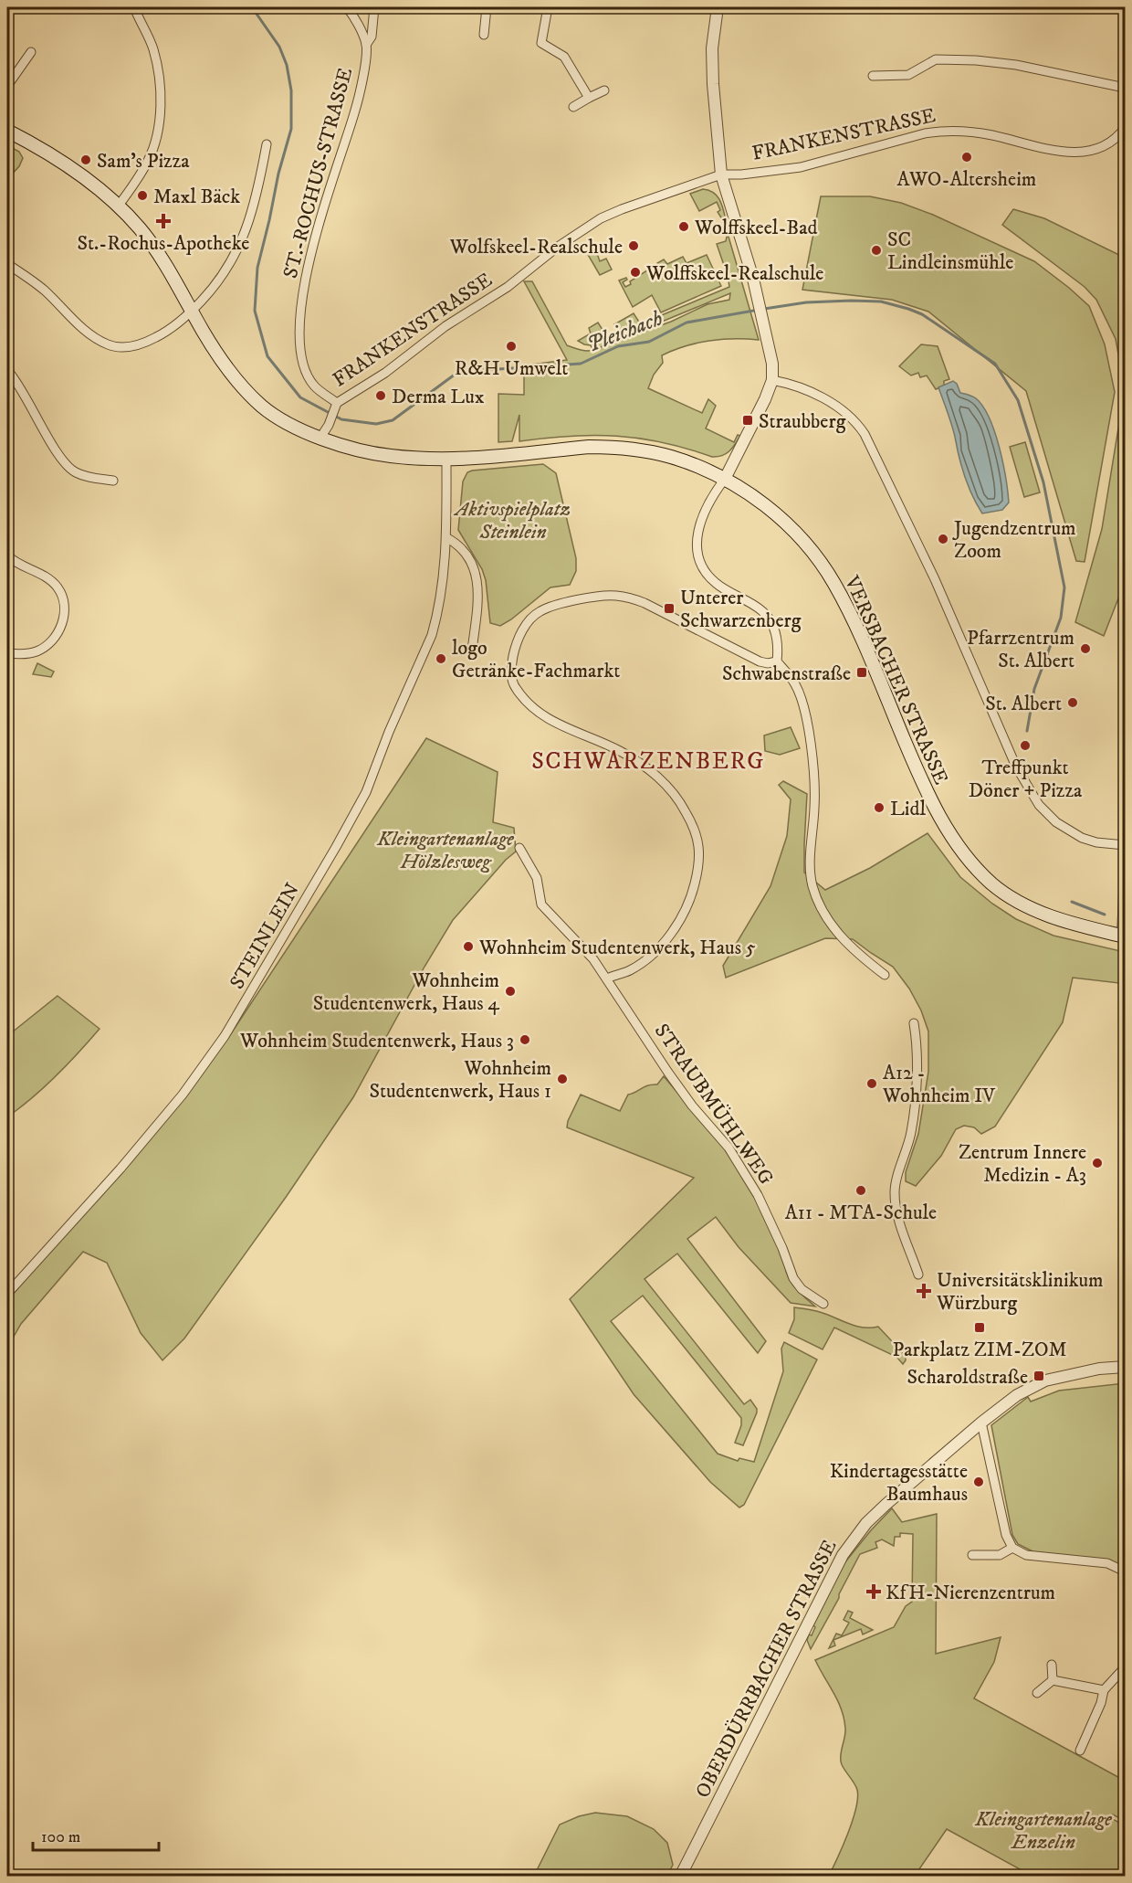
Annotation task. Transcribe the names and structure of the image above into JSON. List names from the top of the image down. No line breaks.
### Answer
{"streets":{"main road":["VERSBACHER STRASSE"],"street":["FRANKENSTRASSE","ST.-ROCHUS-STRASSE","STEINLEIN","STRAUBMÜHLWEG","OBERDÜRRBACHER STRASSE"]},"crossings":[["FRANKENSTRASSE","ST.-ROCHUS-STRASSE"],["FRANKENSTRASSE","VERSBACHER STRASSE"],["VERSBACHER STRASSE","STEINLEIN"]],"districts":["SCHWARZENBERG"],"water":["Pleichach"],"parks":["Aktivspielplatz Steinlein","Kleingartenanlage Hölzlesweg","Kleingartenanlage Enzelin"],"places":{"other":["AWO-Altersheim","Sam's Pizza","Maxl Bäck","Wolffskeel-Bad","Wolfskeel-Realschule","SC Lindleinsmühle","Wolffskeel-Realschule","R&H Umwelt","Derma Lux","Jugendzentrum Zoom","Pfarrzentrum St. Albert","logo Getränke-Fachmarkt","St. Albert","Treffpunkt Döner + Pizza","Lidl","Wohnheim Studentenwerk, Haus 5","Wohnheim Studentenwerk, Haus 4","Wohnheim Studentenwerk, Haus 3","Wohnheim Studentenwerk, Haus 1","A12 - Wohnheim IV","Zentrum Innere Medizin - A3","A11 - MTA-Schule","Kindertagesstätte Baumhaus"],"health":["St.-Rochus-Apotheke","Universitätsklinikum Würzburg","KfH-Nierenzentrum"],"transit":["Straubberg","Unterer Schwarzenberg","Schwabenstraße","Parkplatz ZIM-ZOM","Scharoldstraße"]},"scale_bar":"100 m"}
